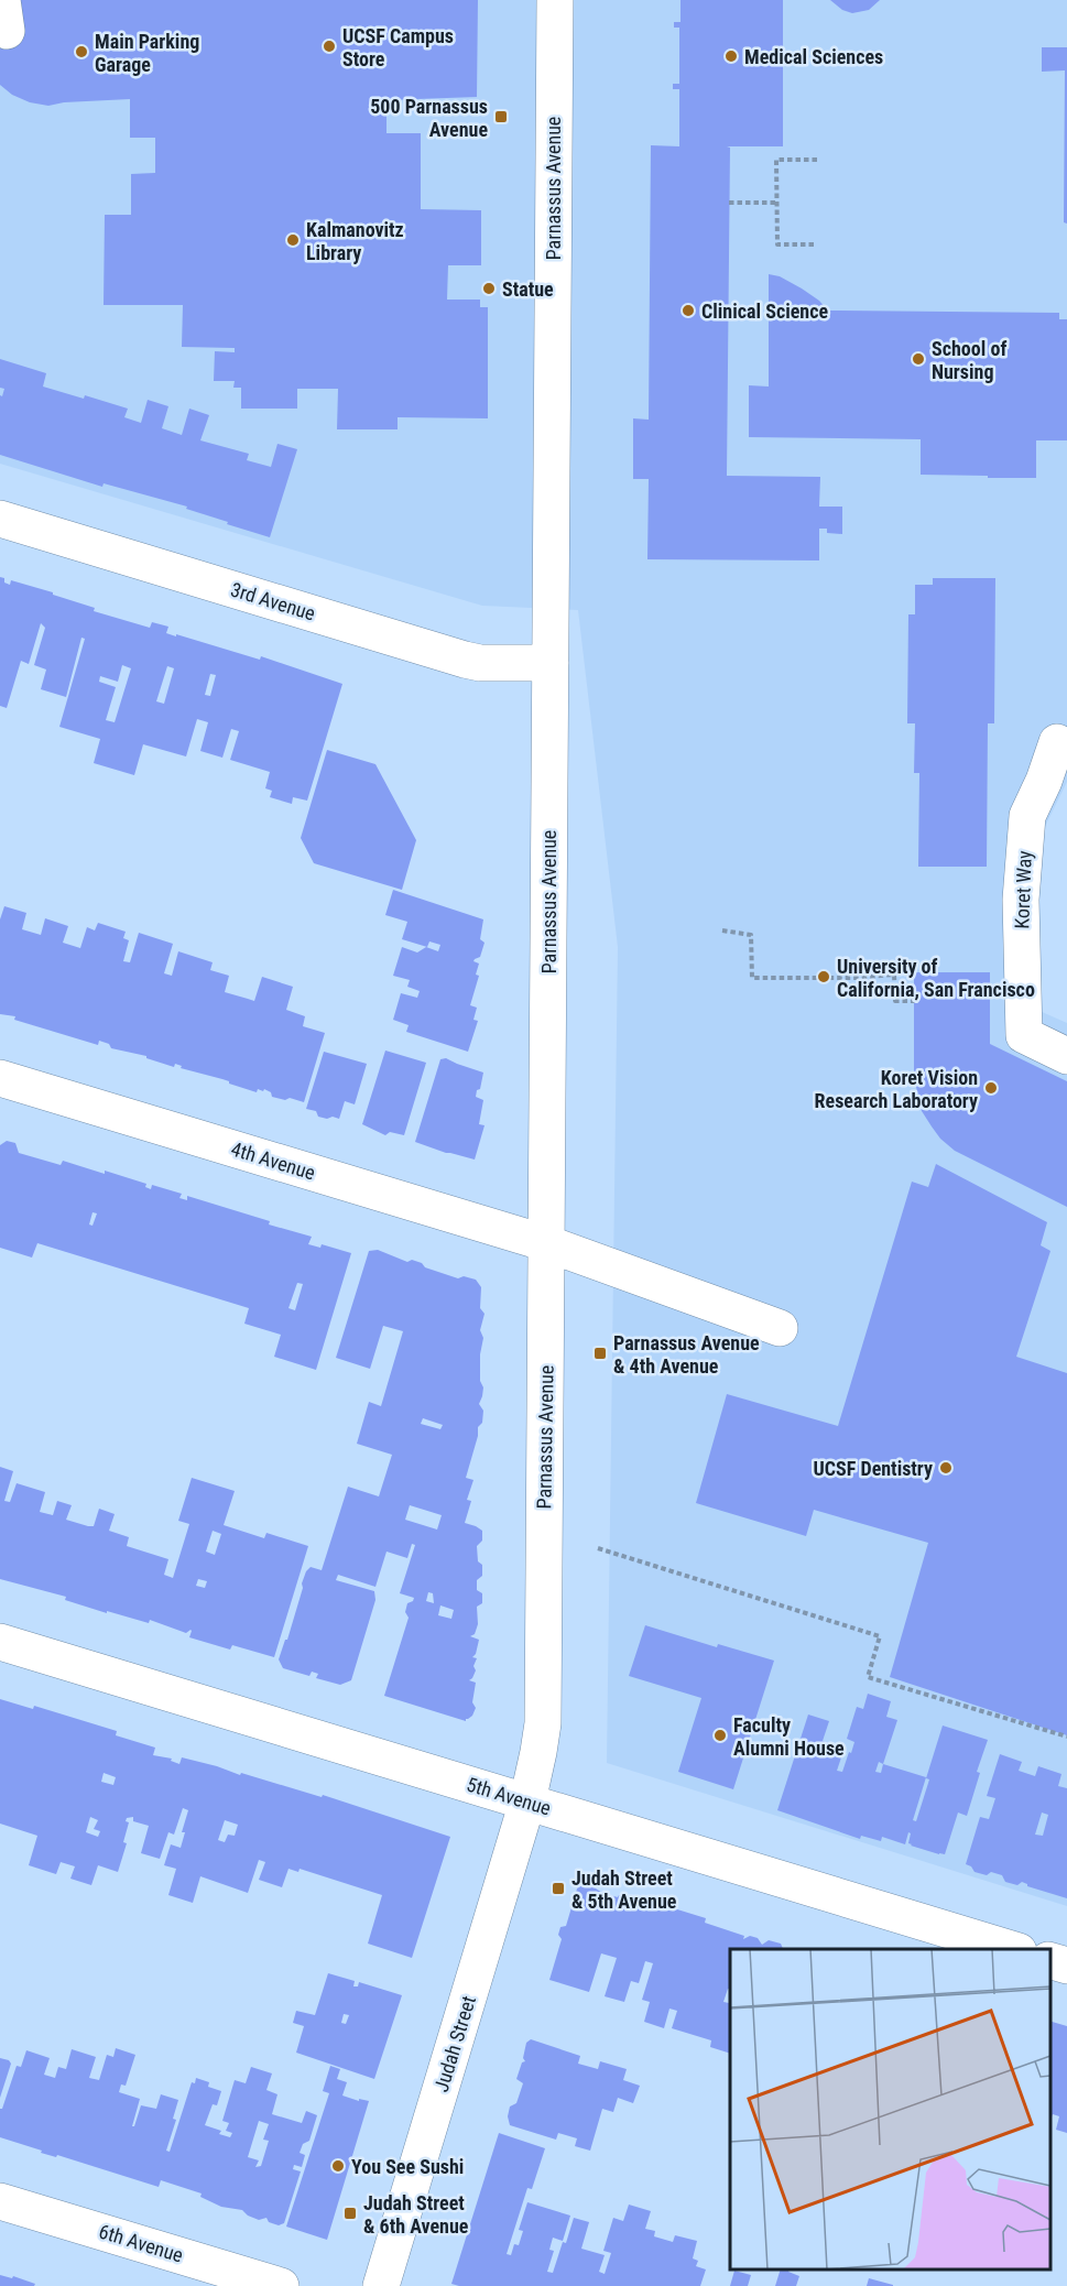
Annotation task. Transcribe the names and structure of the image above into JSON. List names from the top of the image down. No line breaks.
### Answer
{"streets":{"street":["Parnassus Avenue","3rd Avenue","Koret Way","4th Avenue","5th Avenue","Judah Street","6th Avenue"]},"crossings":[["Parnassus Avenue","3rd Avenue"],["Parnassus Avenue","4th Avenue"],["Parnassus Avenue","5th Avenue"],["Parnassus Avenue","Judah Street"],["5th Avenue","Judah Street"]],"places":{"other":["UCSF Campus Store","Main Parking Garage","Medical Sciences","Kalmanovitz Library","Statue","Clinical Science","School of Nursing","University of California, San Francisco","Koret Vision Research Laboratory","UCSF Dentistry","Faculty Alumni House","You See Sushi"],"transit":["500 Parnassus Avenue","Parnassus Avenue & 4th Avenue","Judah Street & 5th Avenue","Judah Street & 6th Avenue"]}}
